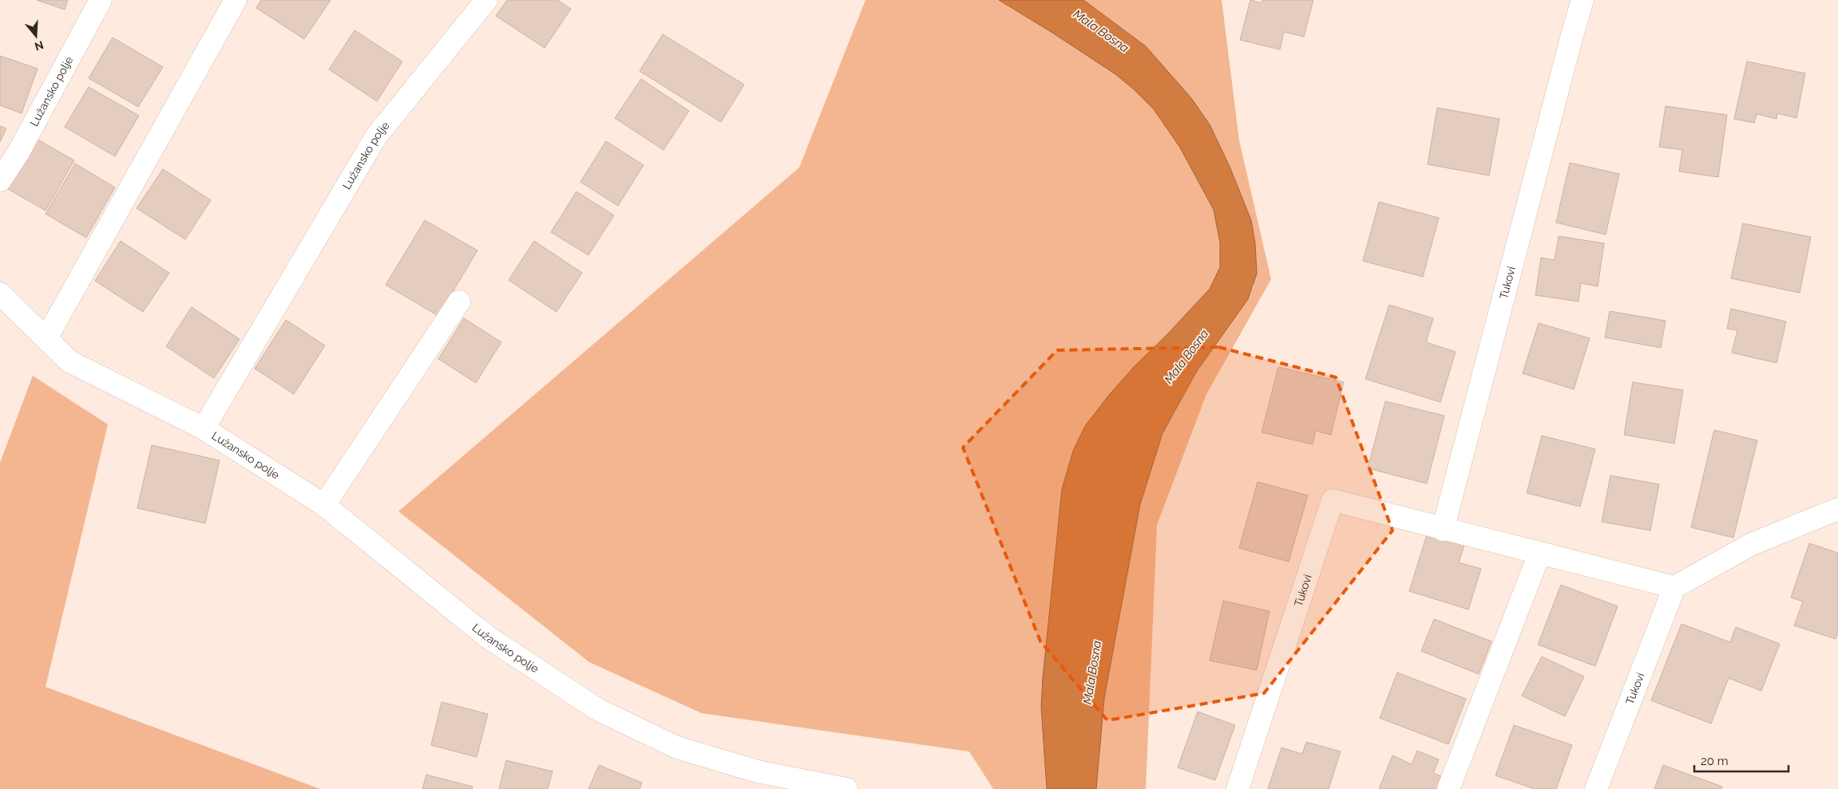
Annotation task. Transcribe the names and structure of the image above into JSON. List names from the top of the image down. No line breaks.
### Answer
{"streets":{"street":["Lužansko polje","Tukovi"]},"water":["Mala Bosna"],"scale_bar":"20 m","north":"bottom"}
